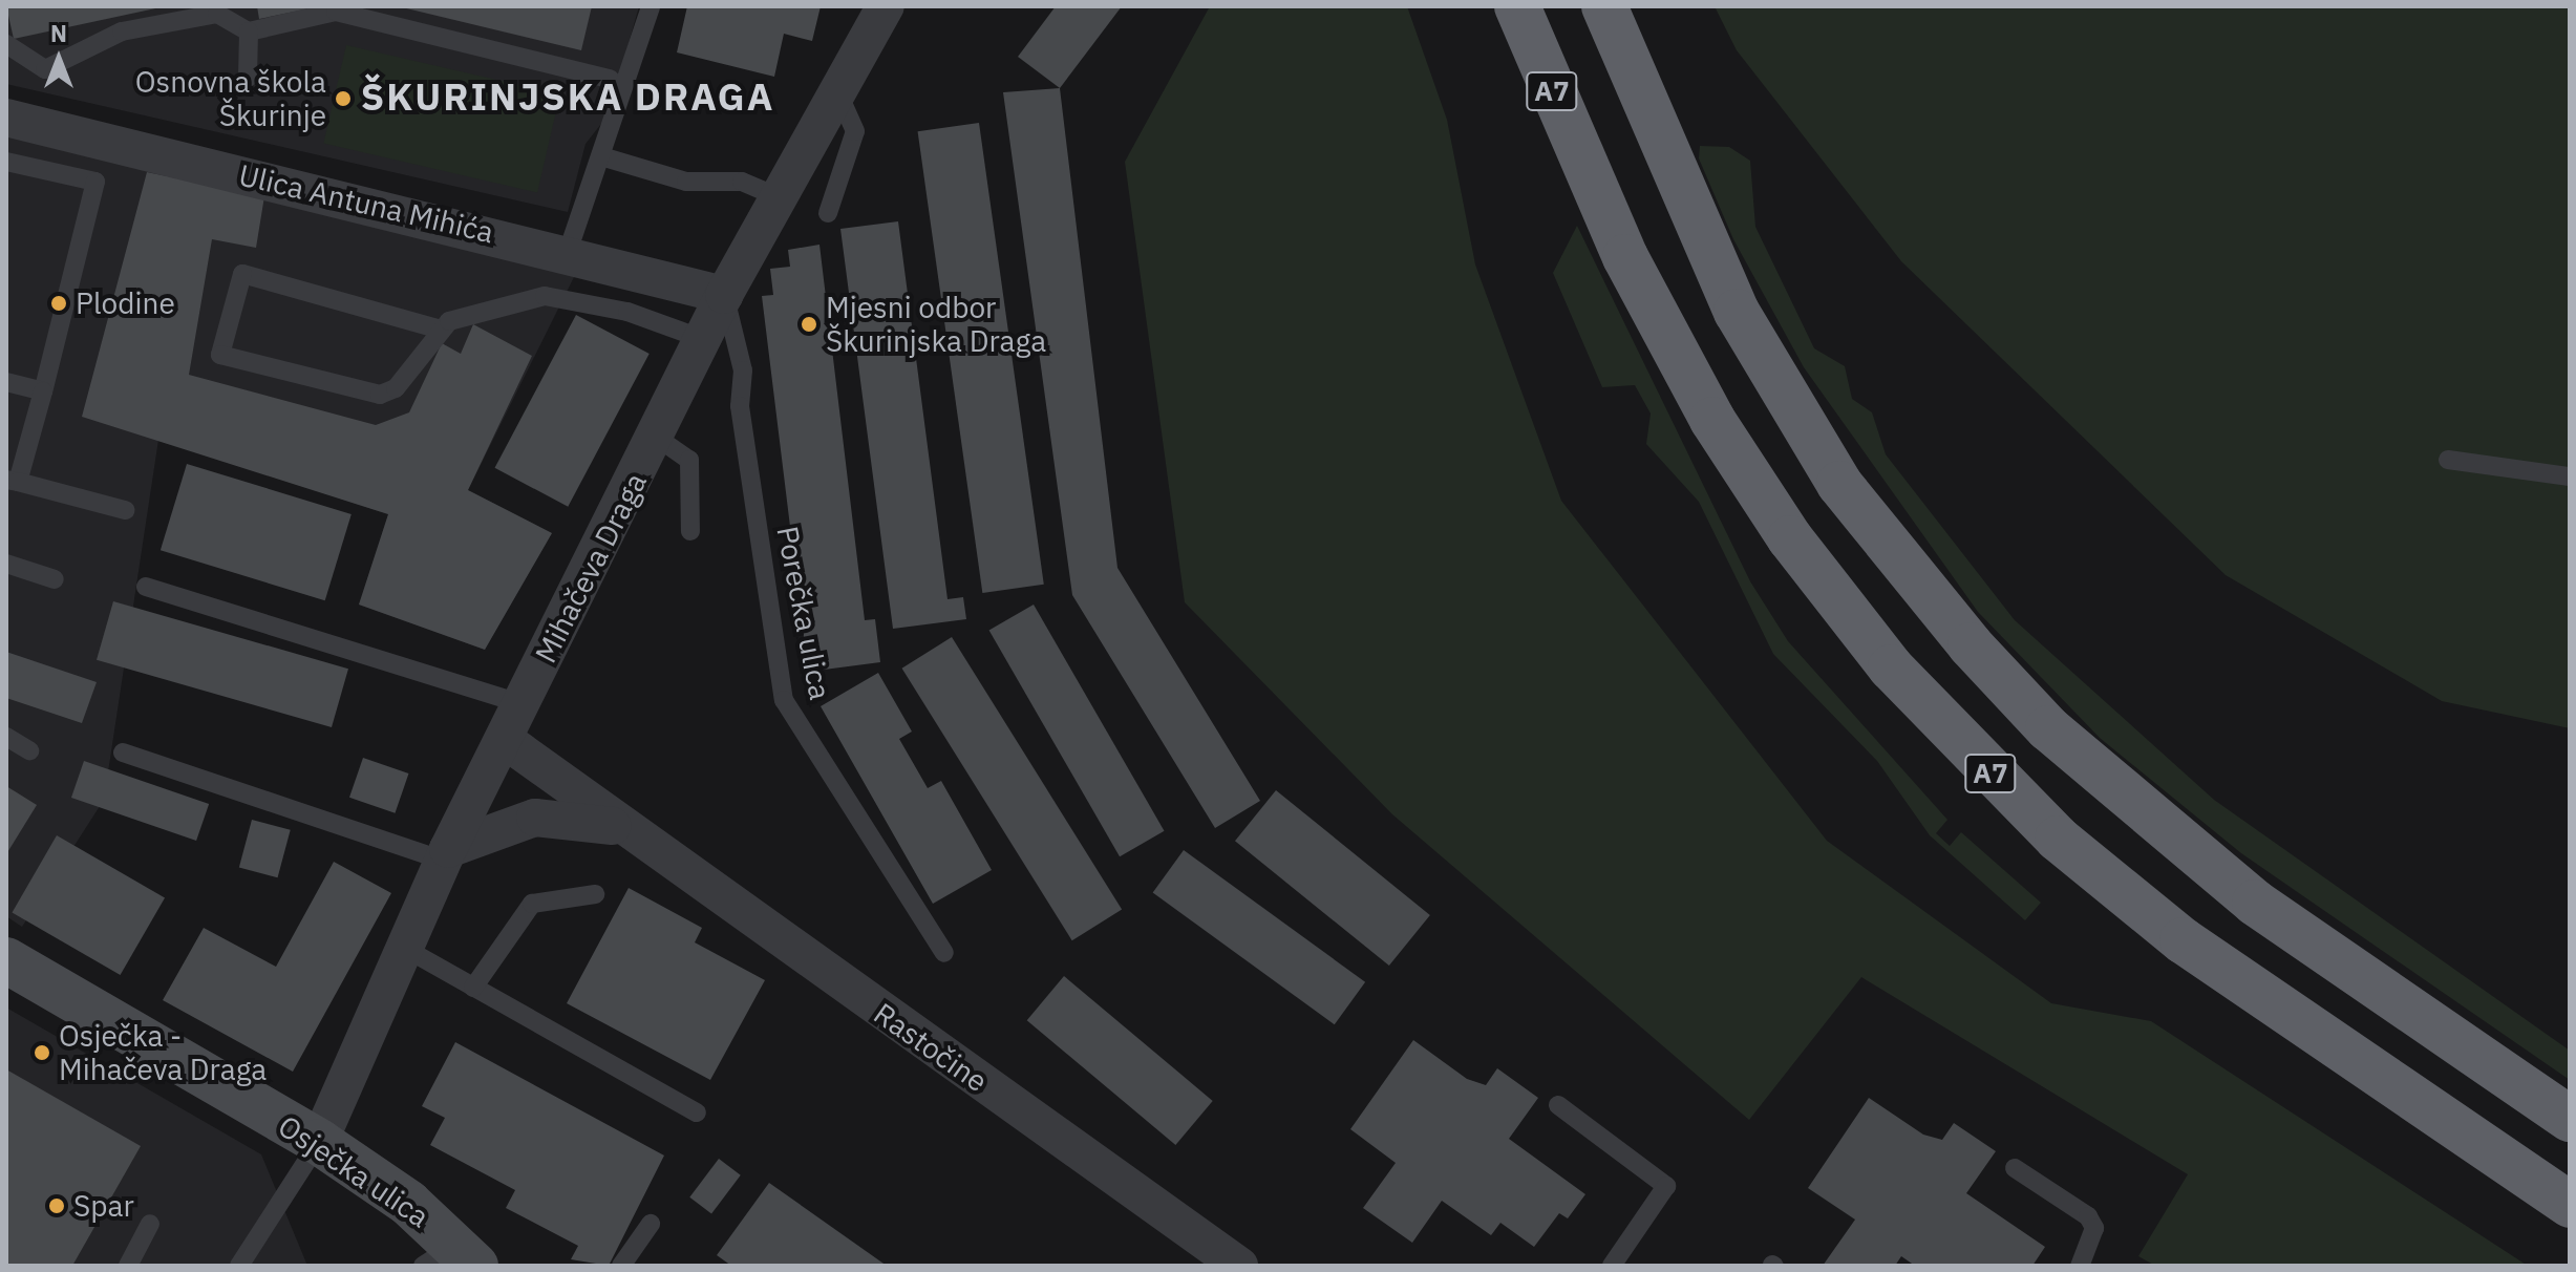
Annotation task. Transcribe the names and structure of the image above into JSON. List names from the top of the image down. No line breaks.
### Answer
{"streets":{"highway":["A7"],"main road":["Osječka ulica"],"street":["Ulica Antuna Mihića","Mihačeva Draga","Rastočine"],"lane":["Porečka ulica"]},"crossings":[["Ulica Antuna Mihića","Mihačeva Draga"],["Ulica Antuna Mihića","Porečka ulica"],["Mihačeva Draga","Porečka ulica"],["Mihačeva Draga","Rastočine"],["Mihačeva Draga","Osječka ulica"]],"districts":["ŠKURINJSKA DRAGA"],"places":["Osnovna škola Škurinje","Plodine","Mjesni odbor Škurinjska Draga","Osječka - Mihačeva Draga","Spar"],"north":"top"}
